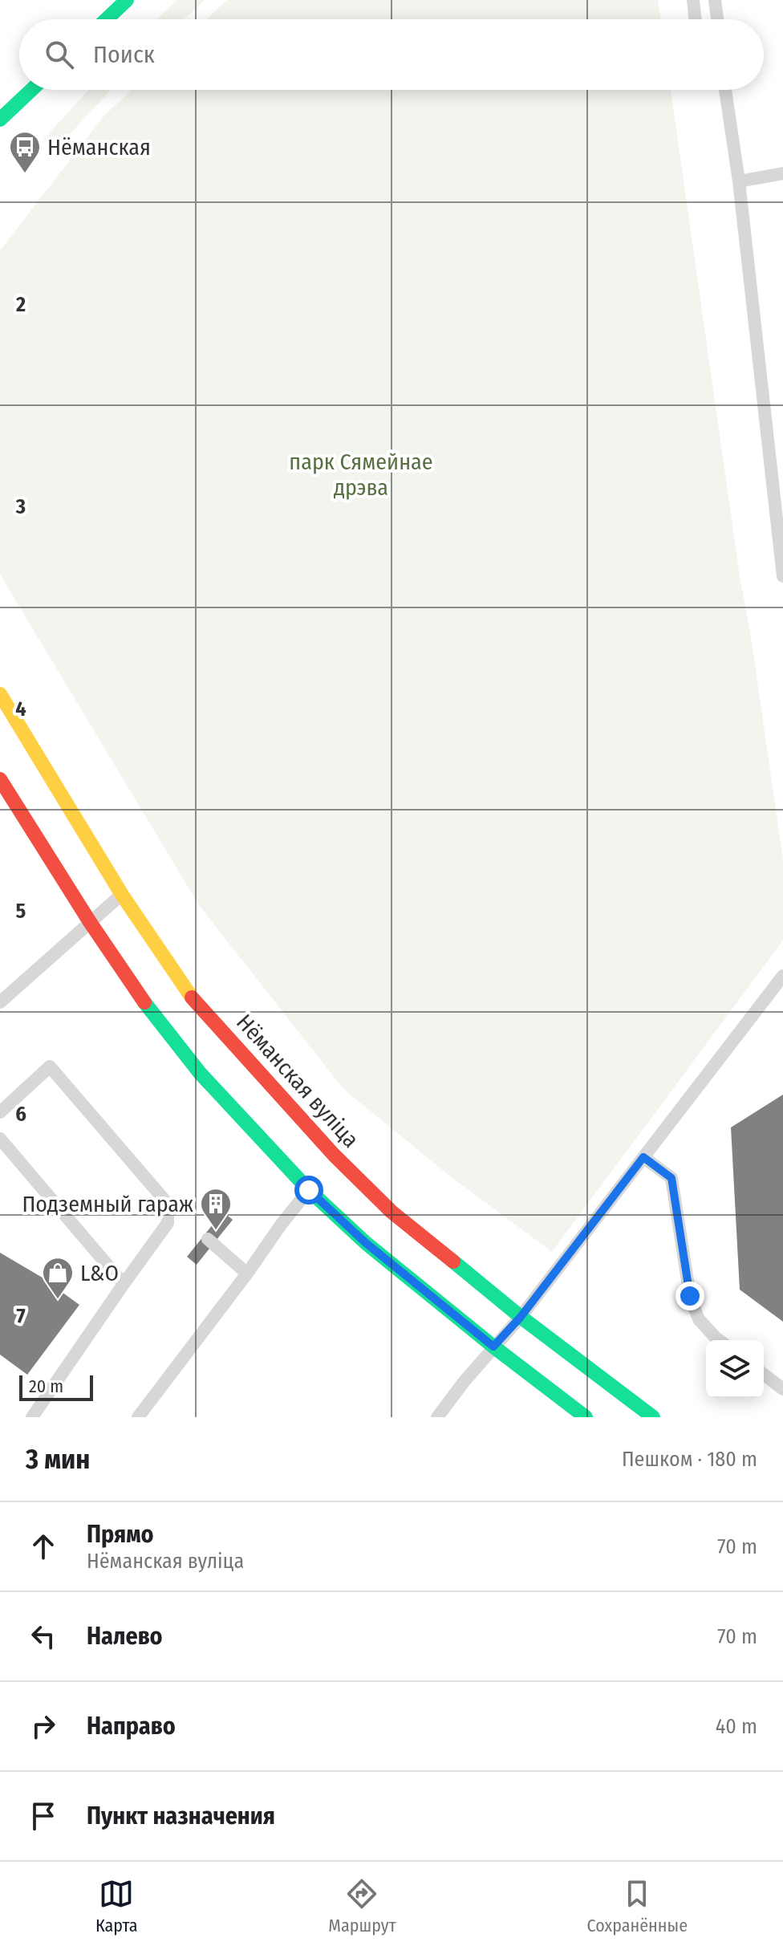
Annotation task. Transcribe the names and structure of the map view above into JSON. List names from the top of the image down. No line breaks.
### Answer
{"streets":{"main road":["Нёманская вуліца"]},"parks":["парк Сямейнае дрэва"],"places":{"bus stop":["Нёманская"],"building":["Подземный гараж"],"shop":["L&O"]},"scale_bar":"20 m","page":{"search":"Поиск","scale":"20 m","heading":["3 мин","Пешком · 180 m"],"list":[["Прямо","Нёманская вуліца","70 m"],["Налево","70 m"],["Направо","40 m"],"Пункт назначения"],"nav":["Карта","Маршрут","Сохранённые"]},"grid":{"rows":["2","3","4","5","6","7"]}}
